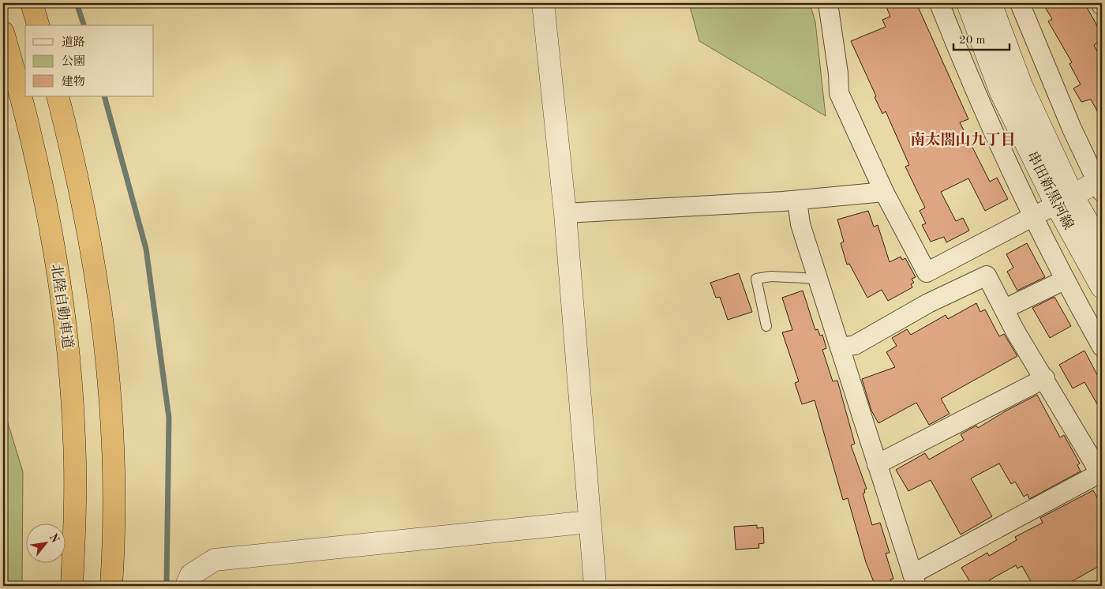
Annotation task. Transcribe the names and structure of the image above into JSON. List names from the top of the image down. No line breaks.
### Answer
{"streets":{"highway":["北陸自動車道"],"street":["串田新黒河線"]},"districts":["南太閤山九丁目"],"legend":["道路","公園","建物"],"scale_bar":"20 m","north":"top right"}
